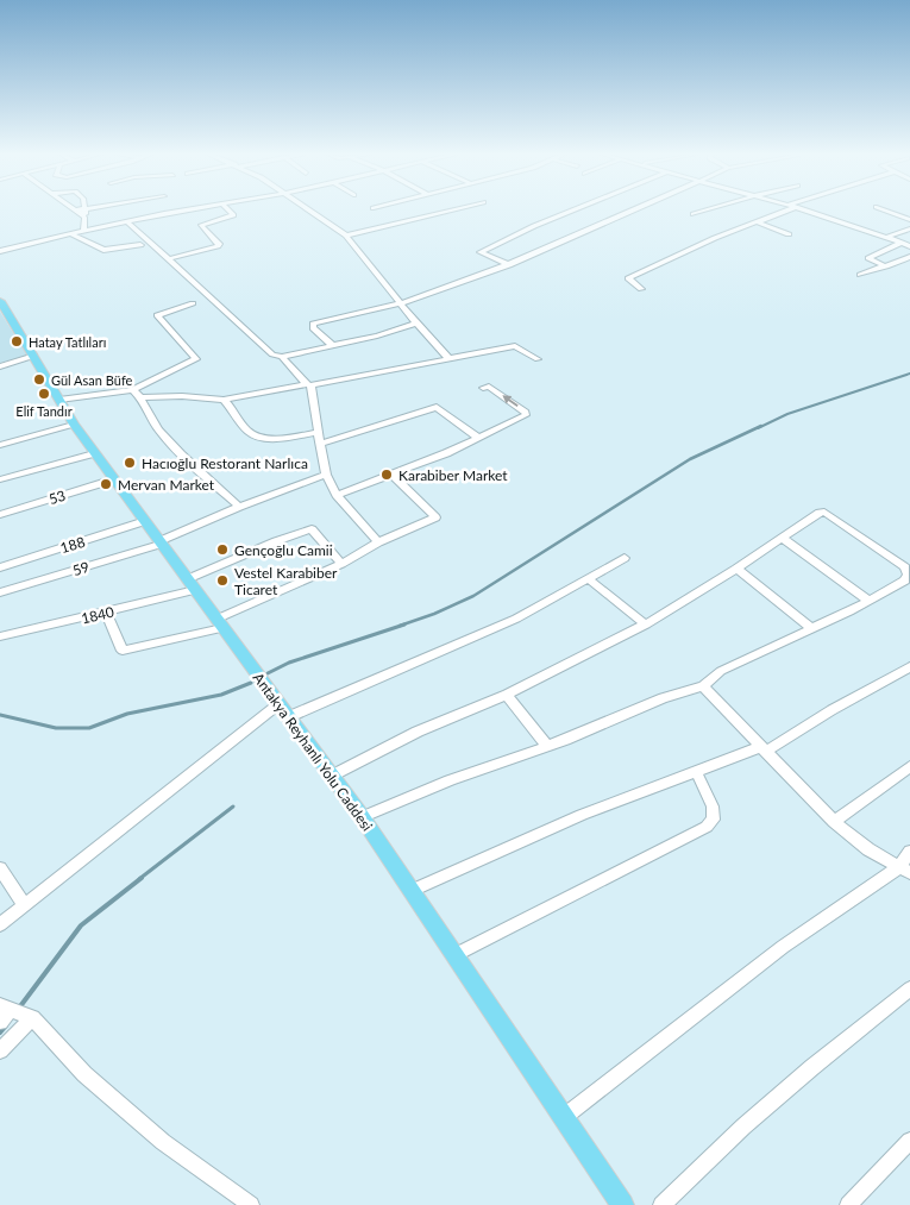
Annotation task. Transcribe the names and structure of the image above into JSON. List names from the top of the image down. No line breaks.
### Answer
{"streets":{"main road":["Antakya Reyhanlı Yolu Caddesi"],"street":["53","188","59","1840"]},"crossings":[["53","Antakya Reyhanlı Yolu Caddesi"],["188","Antakya Reyhanlı Yolu Caddesi"],["59","Antakya Reyhanlı Yolu Caddesi"],["1840","Antakya Reyhanlı Yolu Caddesi"]],"places":["Hatay Tatlıları","Gül Asan Büfe","Elif Tandır","Hacıoğlu Restorant Narlıca","Karabiber Market","Mervan Market","Gençoğlu Camii","Vestel Karabiber Ticaret"]}
